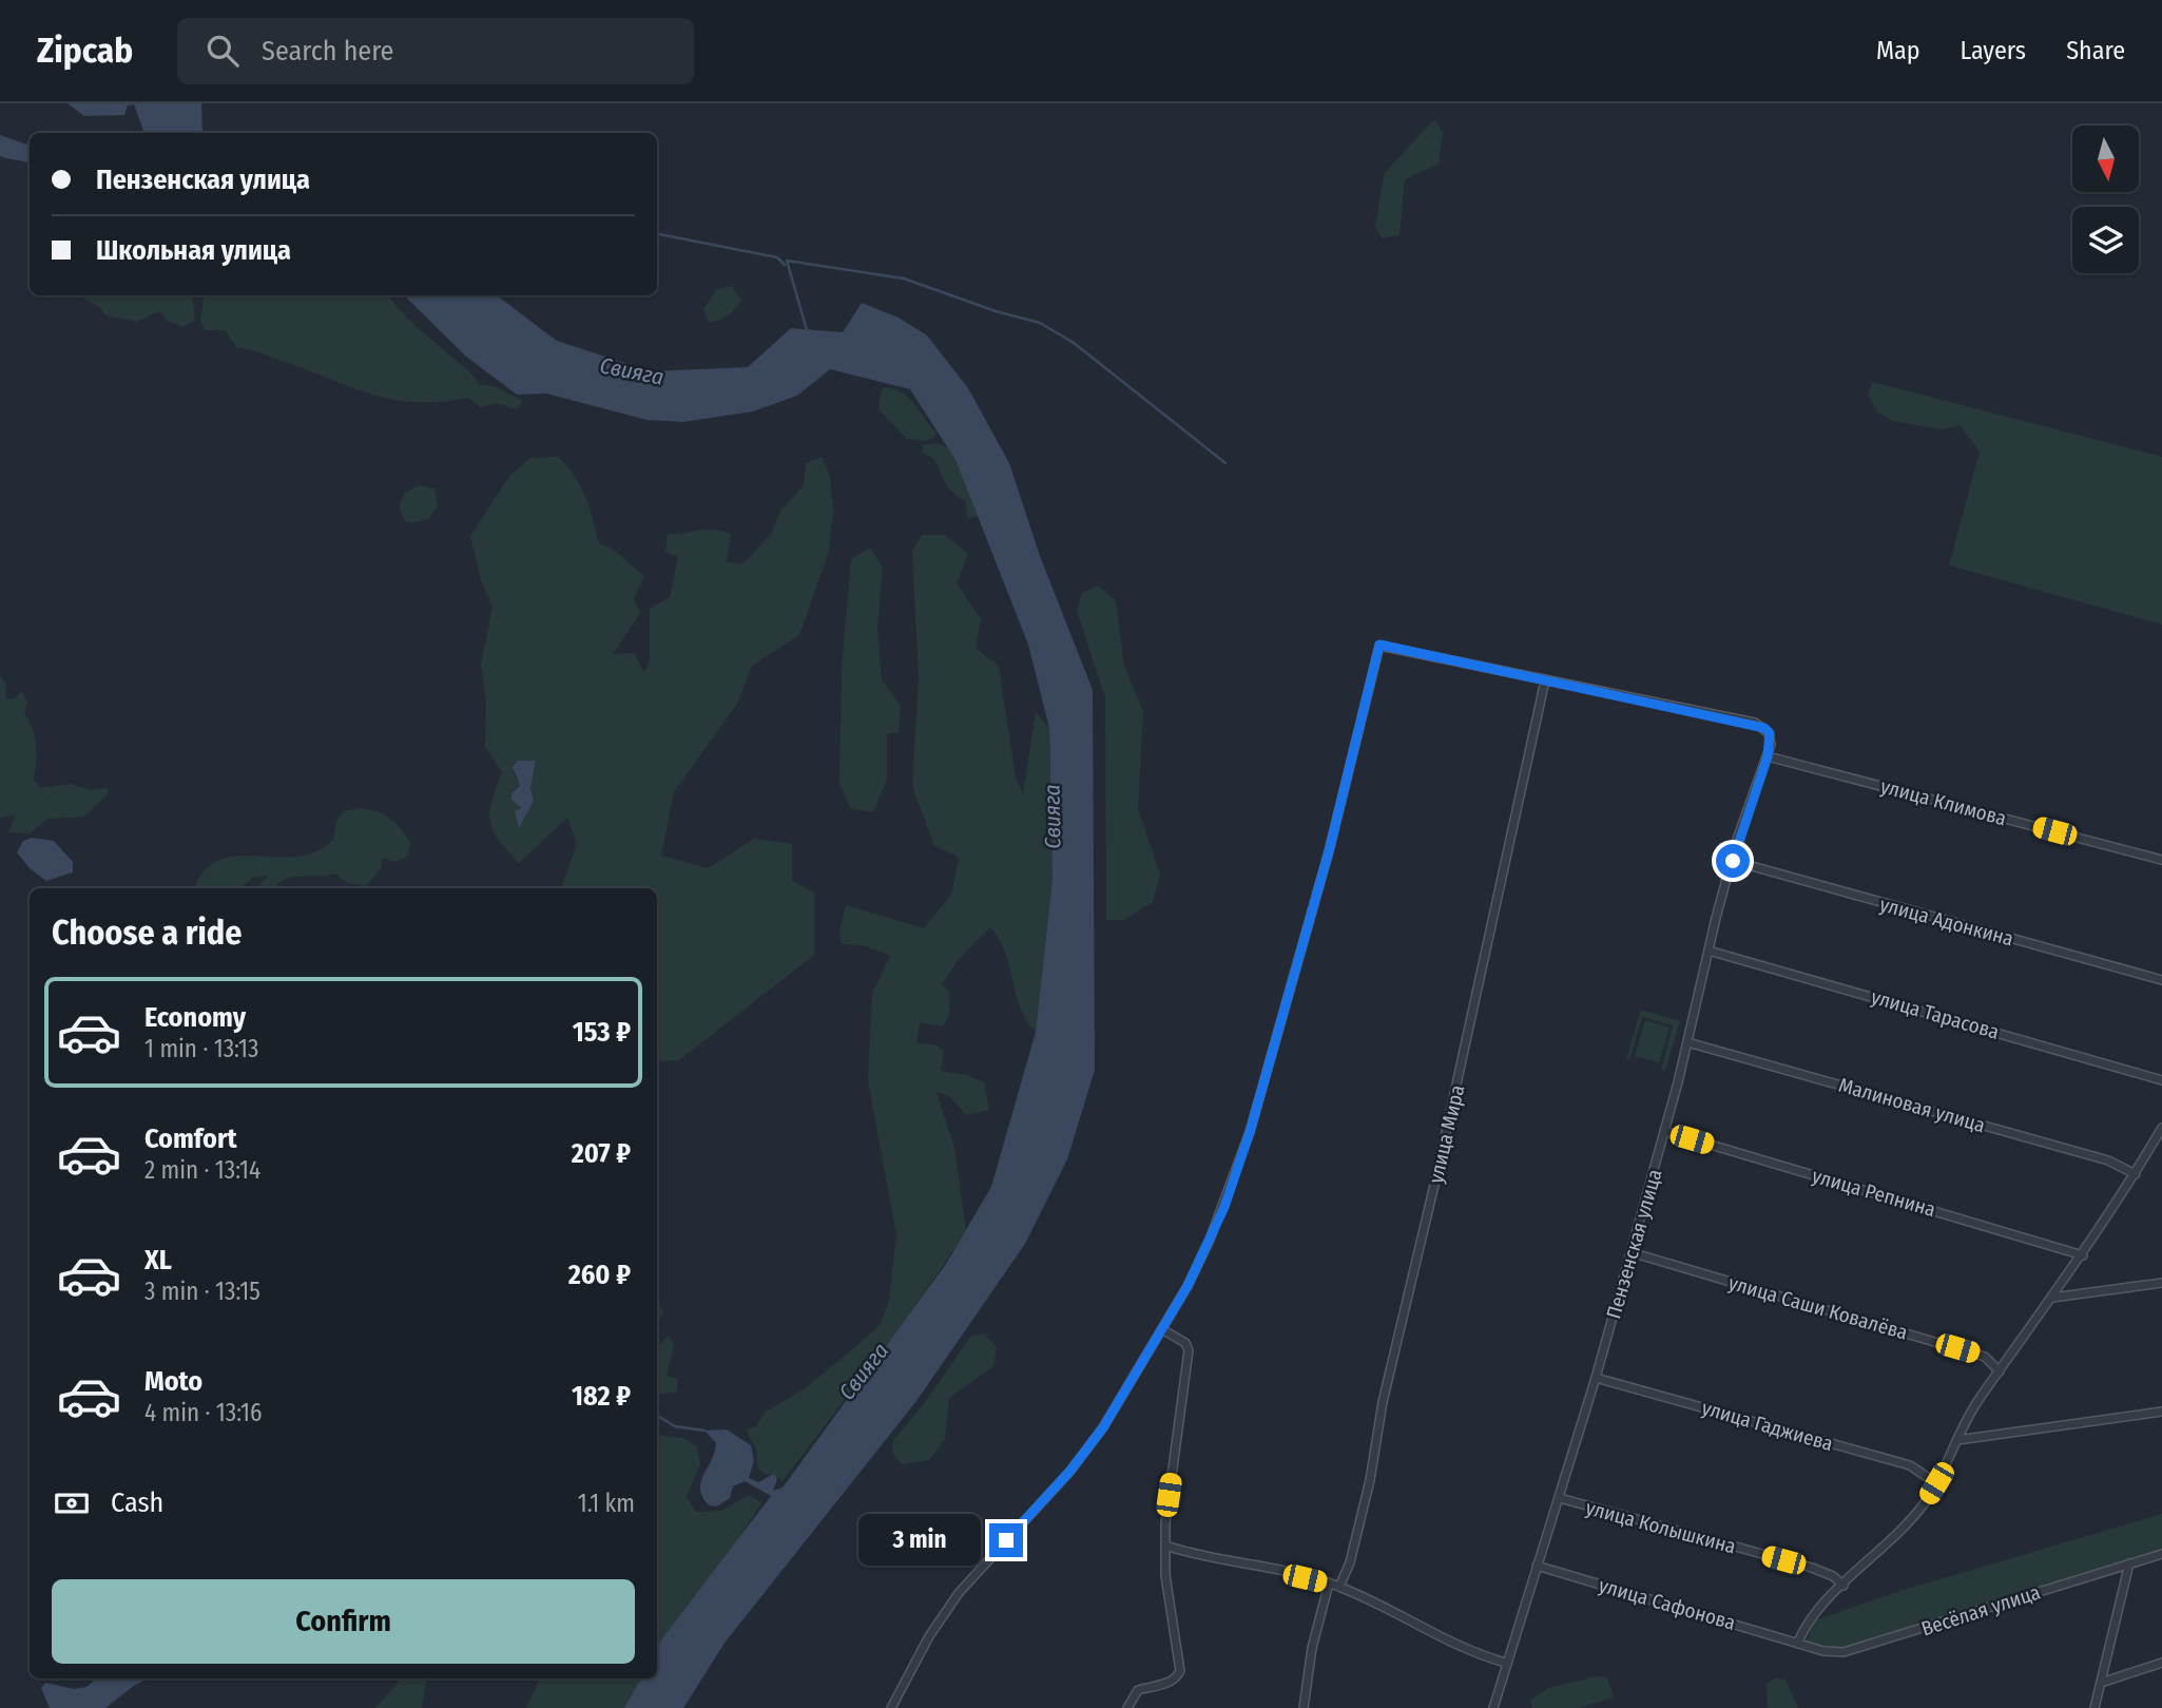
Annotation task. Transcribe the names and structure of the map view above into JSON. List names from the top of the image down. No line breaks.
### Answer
{"streets":{"street":["улица Климова","улица Адонкина","улица Тарасова","Малиновая улица","улица Мира","улица Репнина","Пензенская улица","улица Саши Ковалёва","улица Гаджиева","улица Колышкина","улица Сафонова","Весёлая улица"]},"crossings":[["улица Климова","Пензенская улица"],["улица Адонкина","Пензенская улица"],["улица Тарасова","Пензенская улица"],["Малиновая улица","Пензенская улица"],["улица Мира","Пензенская улица"],["улица Репнина","Пензенская улица"],["Пензенская улица","улица Саши Ковалёва"],["Пензенская улица","улица Гаджиева"],["Пензенская улица","улица Колышкина"],["Пензенская улица","улица Сафонова"],["улица Сафонова","Весёлая улица"]],"water":["Свияга"],"north":"bottom","page":{"header":"Zipcab","search":"Search here","nav":["Map","Layers","Share"],"banner":["Пензенская улица","Школьная улица"],"heading":"Choose a ride","list":[{"name":"Economy","note":"1 min · 13:13","value":"153 ₽"},{"name":"Comfort","note":"2 min · 13:14","value":"207 ₽"},{"name":"XL","note":"3 min · 13:15","value":"260 ₽"},{"name":"Moto","note":"4 min · 13:16","value":"182 ₽"}],"pay":["Cash","1.1 km"],"bubble":"3 min","buttons":"Confirm"}}
